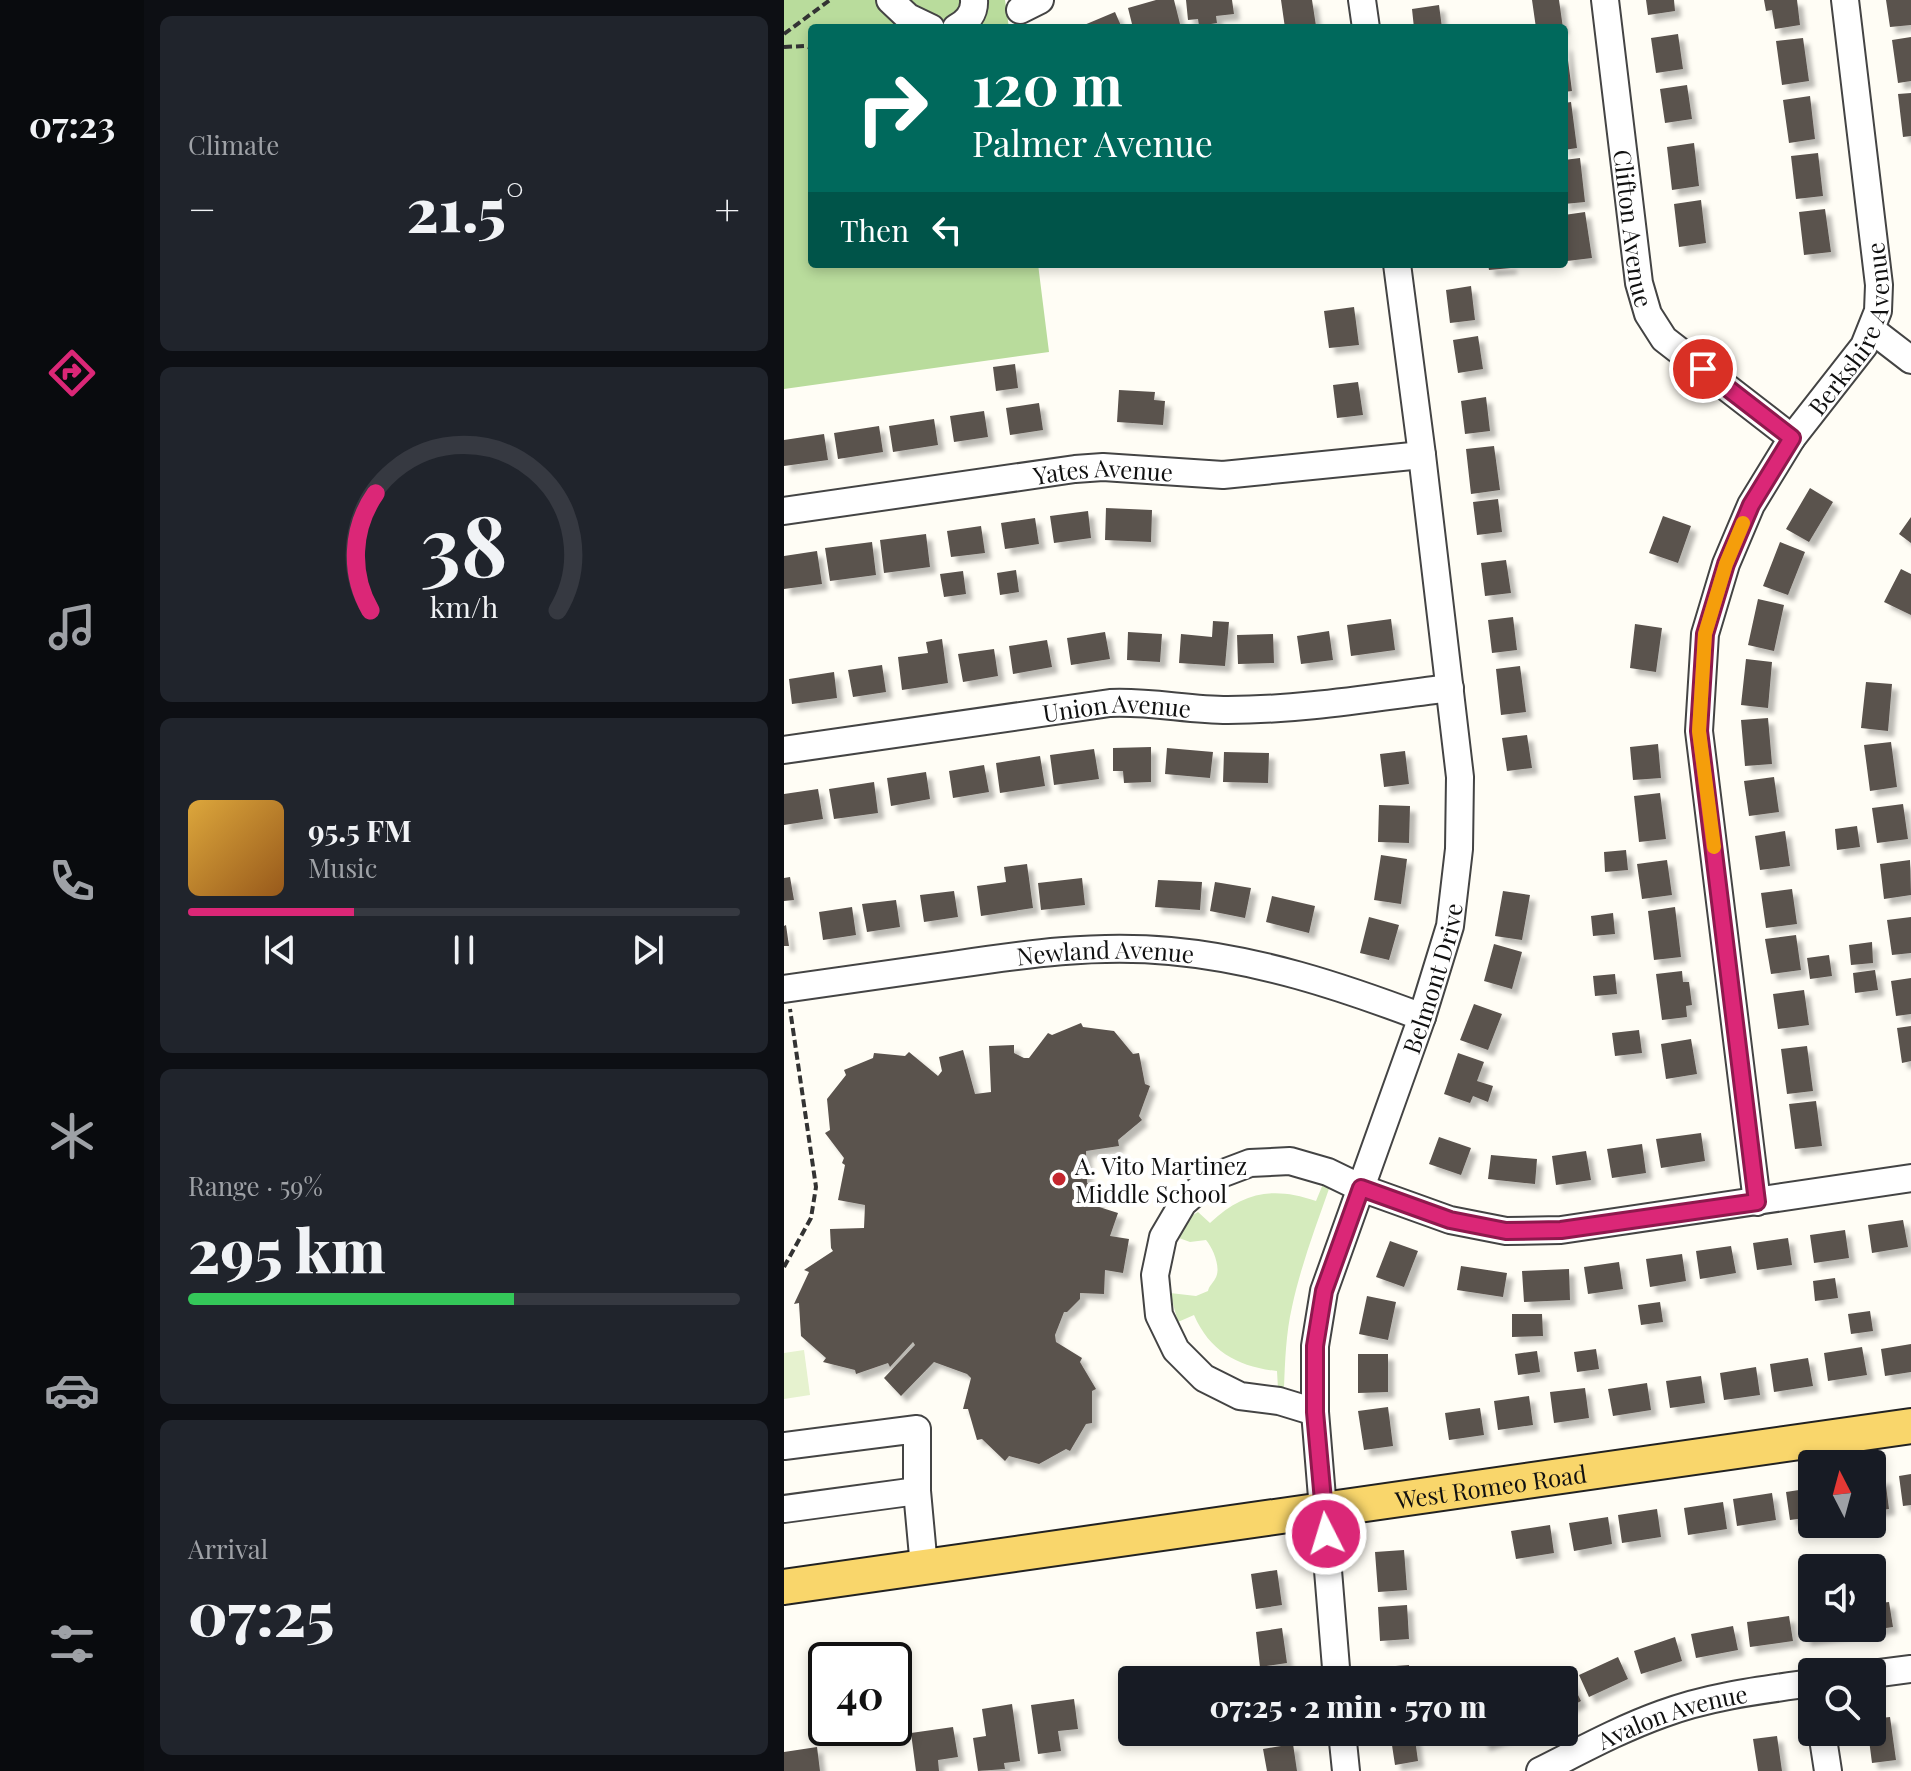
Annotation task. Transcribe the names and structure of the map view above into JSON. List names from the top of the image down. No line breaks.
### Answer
{"streets":{"main road":["West Romeo Road"],"street":["Clifton Avenue","Berkshire Avenue","Yates Avenue","Union Avenue","Newland Avenue","Belmont Drive","Avalon Avenue"]},"crossings":[["Clifton Avenue","Berkshire Avenue"],["Yates Avenue","Belmont Drive"],["Union Avenue","Belmont Drive"],["Newland Avenue","Belmont Drive"],["Belmont Drive","West Romeo Road"]],"places":["A. Vito Martinez Middle School"],"north":"top","page":{"tabs":"07:23","tile":["Climate",["Range · 59%","295 km"],["Arrival","07:25"]],"turn":["120 m","Palmer Avenue"],"heat":["−","21.5°","+"],"then":"Then","song":["95.5 FM","Music"],"limit":"40","trip":"07:25 · 2 min · 570 m","gauge":["38","km/h"]}}
